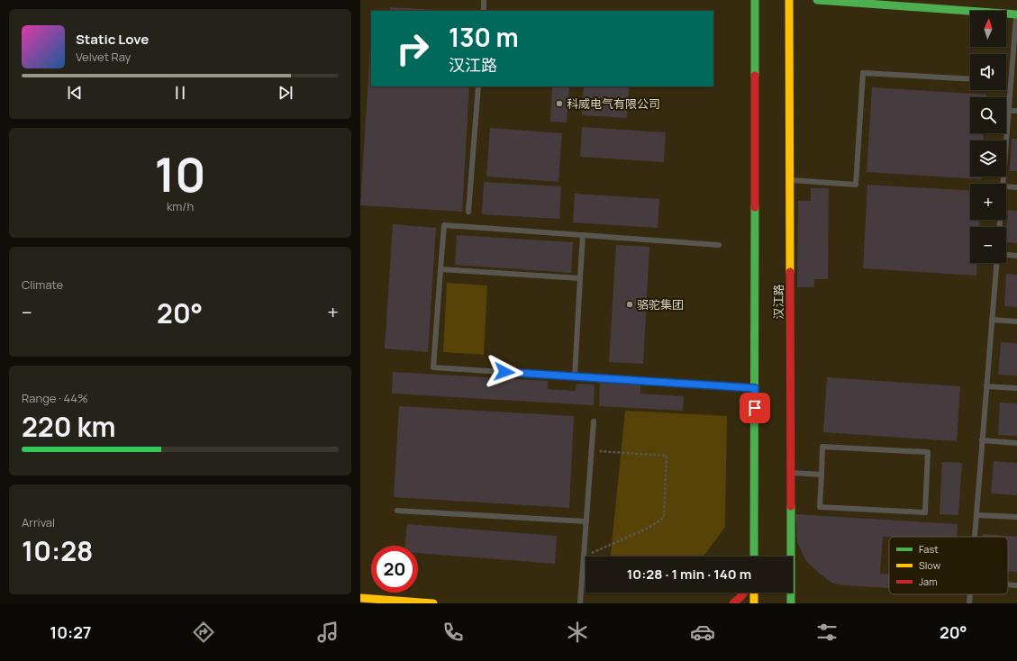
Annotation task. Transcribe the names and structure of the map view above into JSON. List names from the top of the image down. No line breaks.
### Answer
{"streets":{"main road":["汉江路"]},"places":["科威电气有限公司","骆驼集团"],"legend":["Fast","Slow","Jam"],"north":"top","page":{"map_buttons":["+","−"],"turn":["130 m","汉江路"],"song":["Static Love","Velvet Ray"],"tile":[["10","km/h"],"Climate",["Range · 44%","220 km"],["Arrival","10:28"]],"heat":["−","20°","+"],"limit":"20","trip":"10:28 · 1 min · 140 m","tabs":["10:27","20°"]}}
